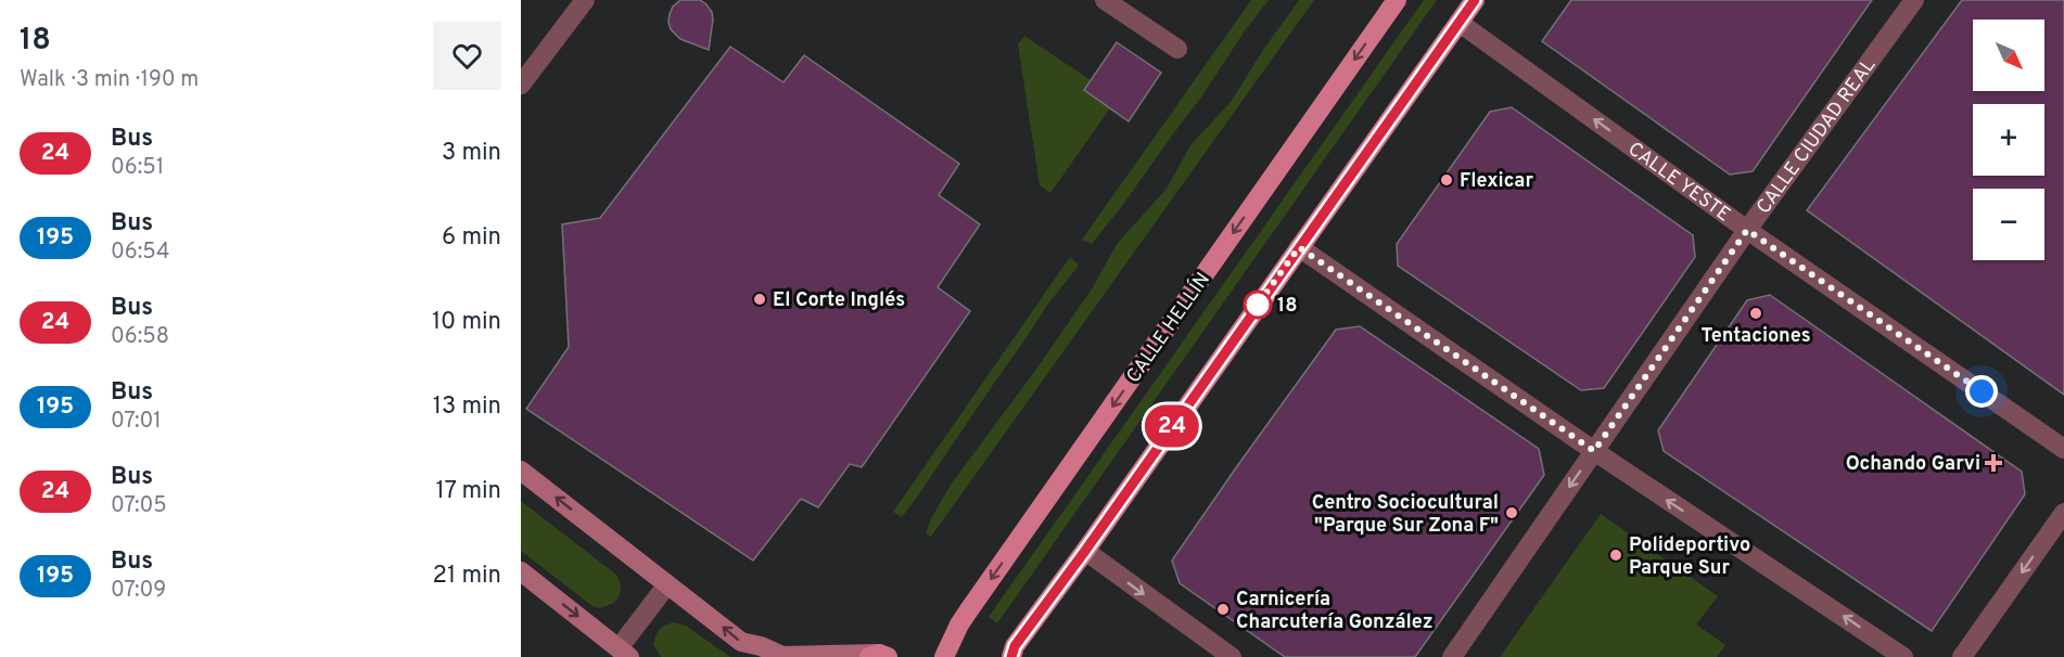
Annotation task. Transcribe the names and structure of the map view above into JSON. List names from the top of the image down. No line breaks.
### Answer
{"streets":{"main road":["CALLE HELLÍN"],"street":["CALLE CIUDAD REAL","CALLE YESTE"]},"crossings":[["CALLE CIUDAD REAL","CALLE YESTE"]],"one_way":["CALLE YESTE"],"places":{"other":["Flexicar","El Corte Inglés","18","Tentaciones","Centro Sociocultural \"Parque Sur Zona F\"","Polideportivo Parque Sur","Carnicería Charcutería González"],"health":["Ochando Garvi"]},"lines":["bus line 24"],"north":"bottom right","page":{"heading":["18","Walk · 3 min · 190 m"],"on_map":"24","map_buttons":["+","−"],"list":[{"mark":"24","name":"Bus","note":"06:51","value":"3 min"},{"mark":"195","name":"Bus","note":"06:54","value":"6 min"},{"mark":"24","name":"Bus","note":"06:58","value":"10 min"},{"mark":"195","name":"Bus","note":"07:01","value":"13 min"},{"mark":"24","name":"Bus","note":"07:05","value":"17 min"},{"mark":"195","name":"Bus","note":"07:09","value":"21 min"}]}}
